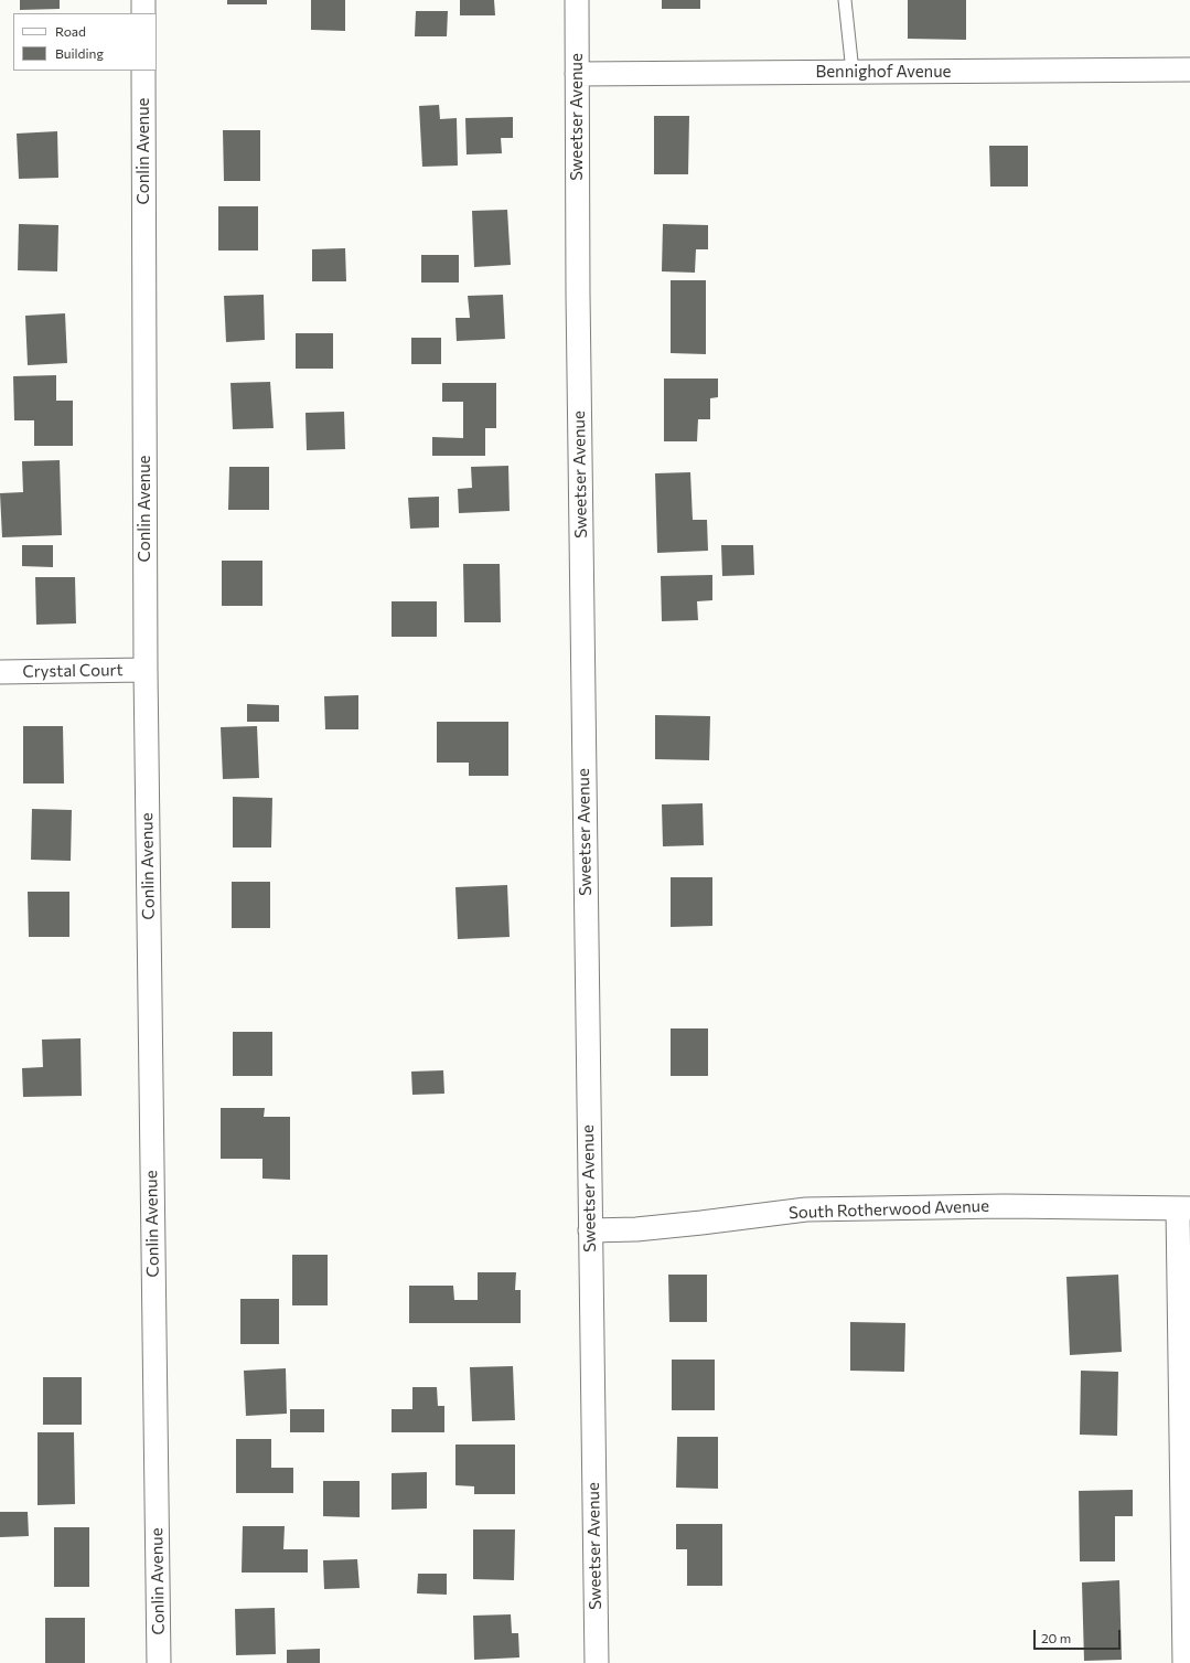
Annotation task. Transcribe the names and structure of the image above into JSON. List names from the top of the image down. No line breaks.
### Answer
{"streets":{"street":["Bennighof Avenue","Sweetser Avenue","Conlin Avenue","Crystal Court","South Rotherwood Avenue"]},"crossings":[["Bennighof Avenue","Sweetser Avenue"],["Sweetser Avenue","South Rotherwood Avenue"],["Conlin Avenue","Crystal Court"]],"legend":["Road","Building"],"scale_bar":"20 m"}
